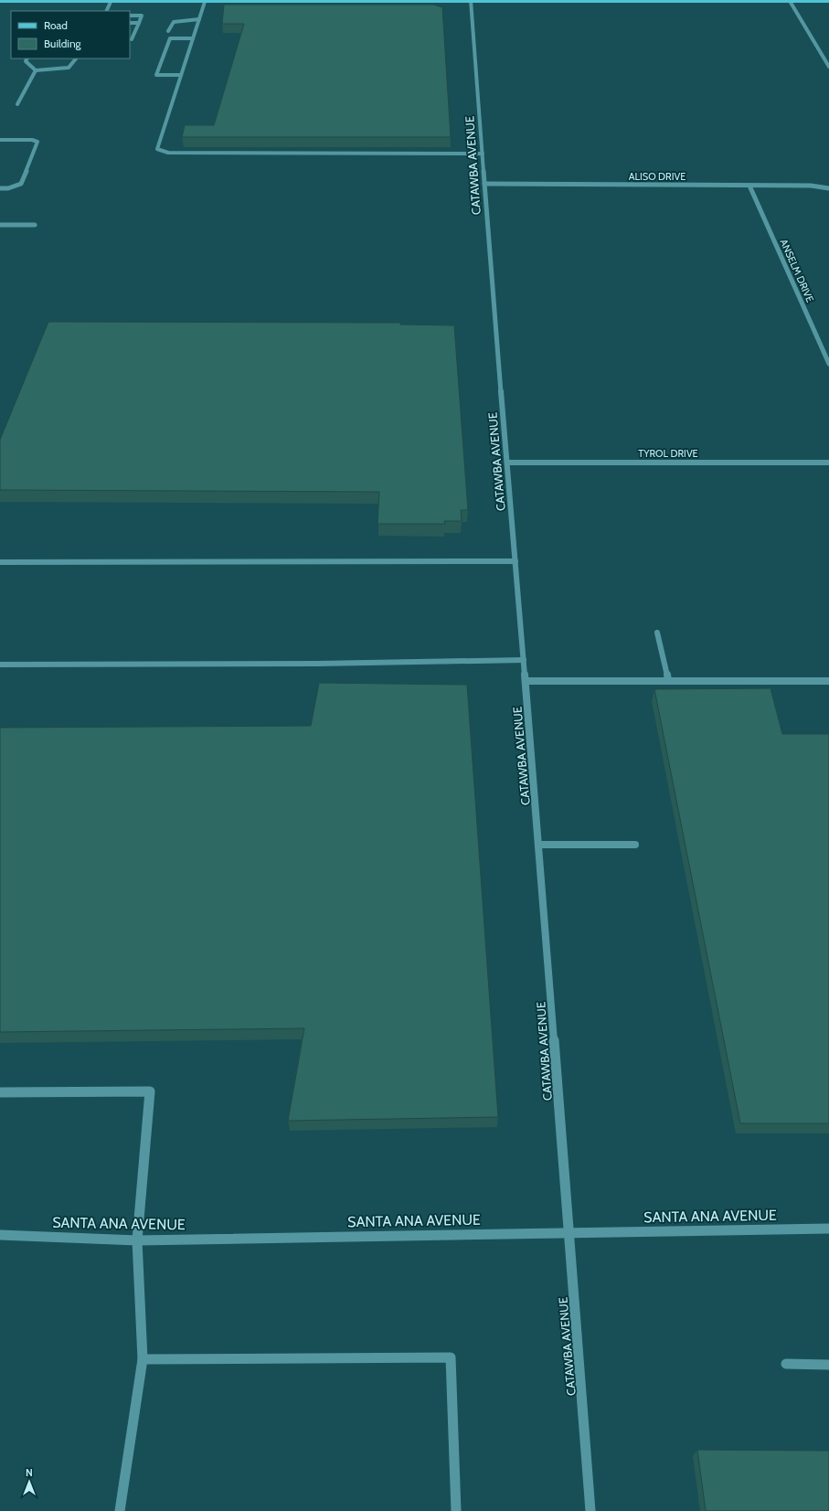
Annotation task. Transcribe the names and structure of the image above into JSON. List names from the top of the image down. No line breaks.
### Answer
{"streets":{"street":["CATAWBA AVENUE","ALISO DRIVE","ANSELM DRIVE","TYROL DRIVE","SANTA ANA AVENUE"]},"crossings":[["CATAWBA AVENUE","ALISO DRIVE"],["CATAWBA AVENUE","TYROL DRIVE"],["CATAWBA AVENUE","SANTA ANA AVENUE"],["ALISO DRIVE","ANSELM DRIVE"]],"legend":["Road","Building"],"north":"top"}
